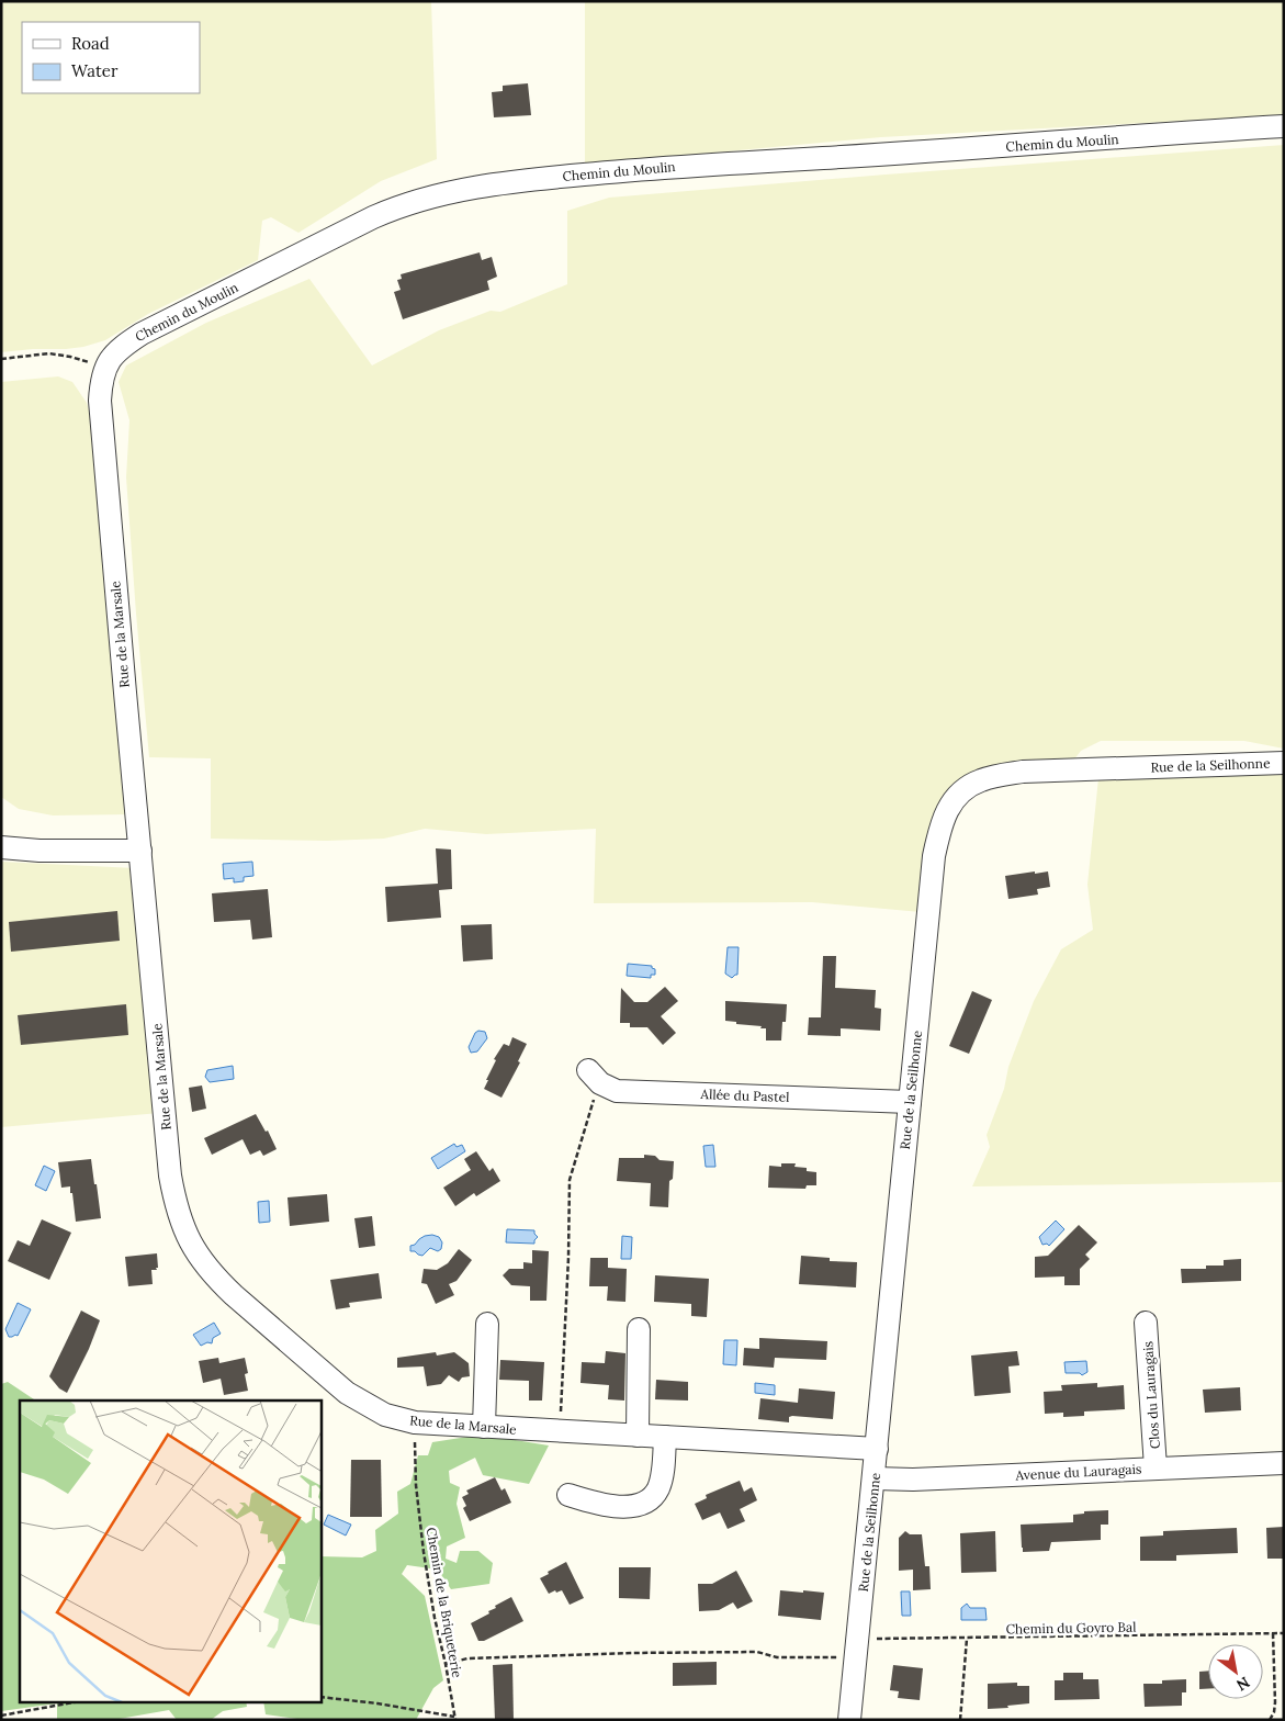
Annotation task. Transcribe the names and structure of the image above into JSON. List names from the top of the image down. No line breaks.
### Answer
{"streets":{"street":["Chemin du Moulin","Rue de la Marsale","Rue de la Seilhonne","Allée du Pastel","Clos du Lauragais","Avenue du Lauragais"],"path":["Chemin de la Briqueterie","Chemin du Goyro Bal"]},"crossings":[["Chemin du Moulin","Rue de la Marsale"],["Rue de la Marsale","Rue de la Seilhonne"],["Rue de la Marsale","Chemin de la Briqueterie"],["Rue de la Seilhonne","Allée du Pastel"],["Rue de la Seilhonne","Avenue du Lauragais"],["Rue de la Seilhonne","Chemin du Goyro Bal"],["Clos du Lauragais","Avenue du Lauragais"],["Chemin de la Briqueterie","Chemin du Goyro Bal"]],"legend":["Road","Water"],"north":"bottom right"}
